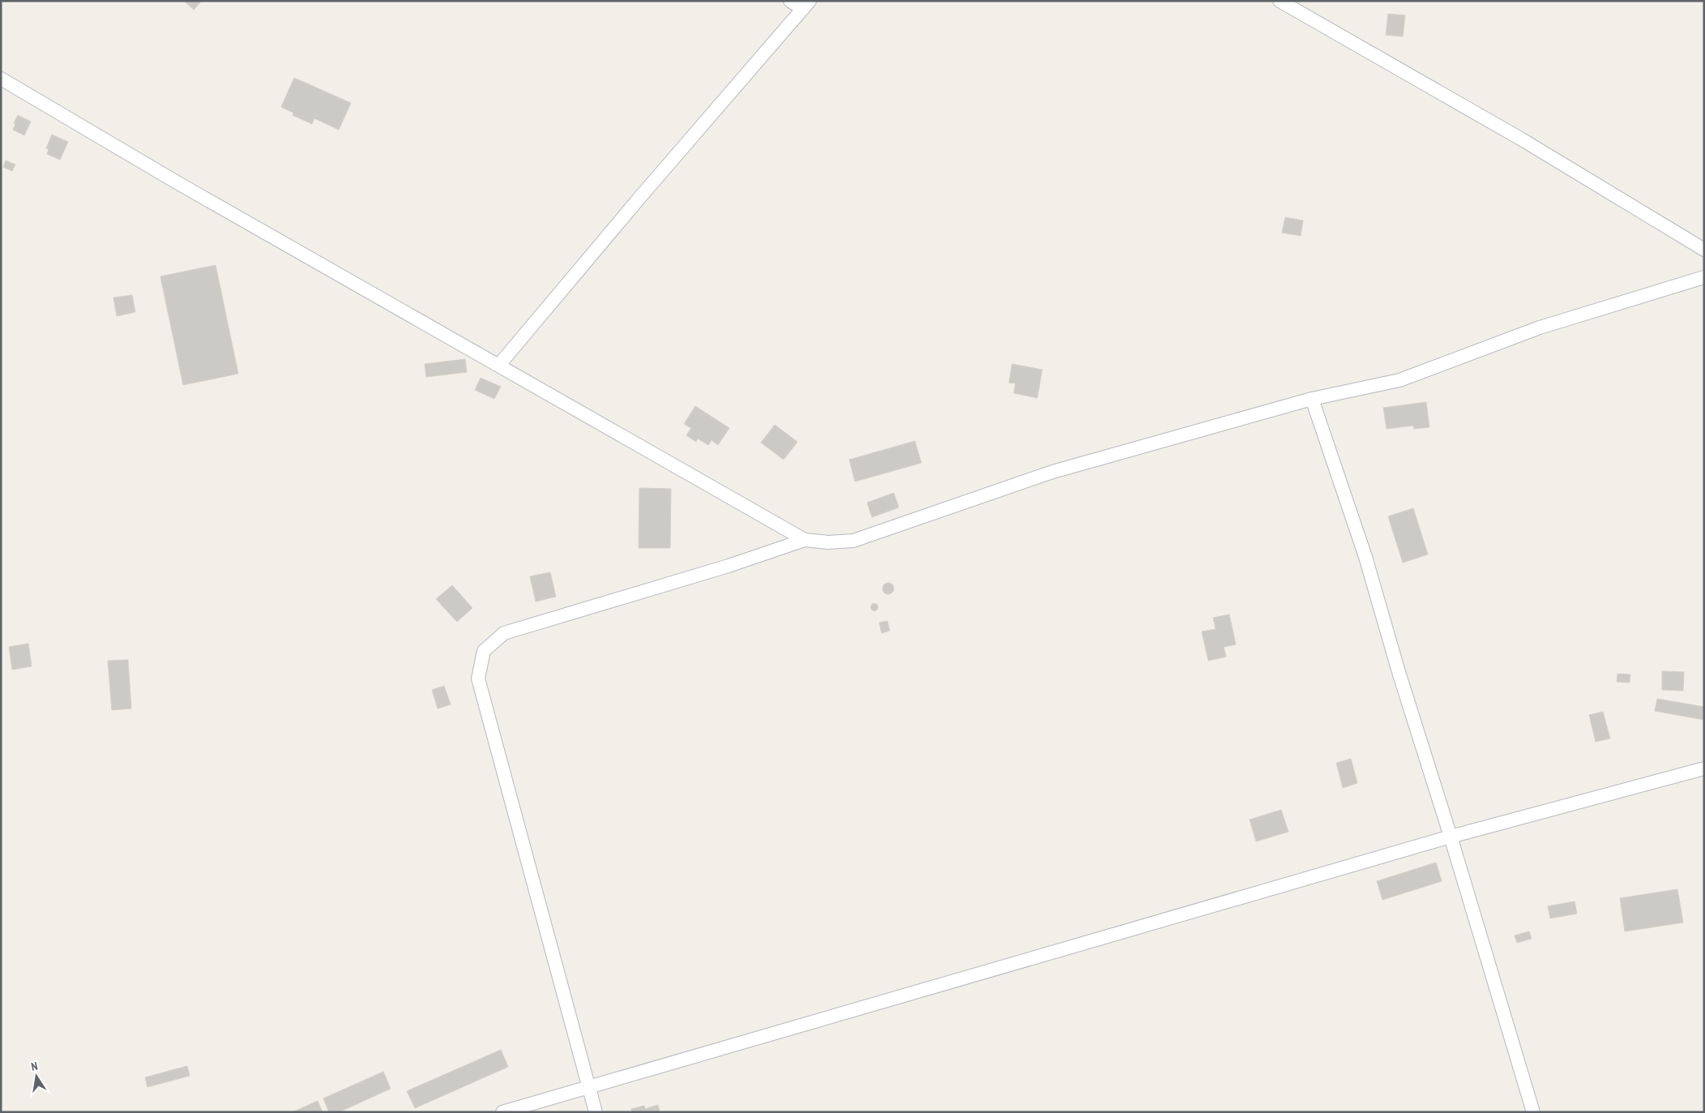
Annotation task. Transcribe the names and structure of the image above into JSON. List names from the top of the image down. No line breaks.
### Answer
{"north":"top"}
